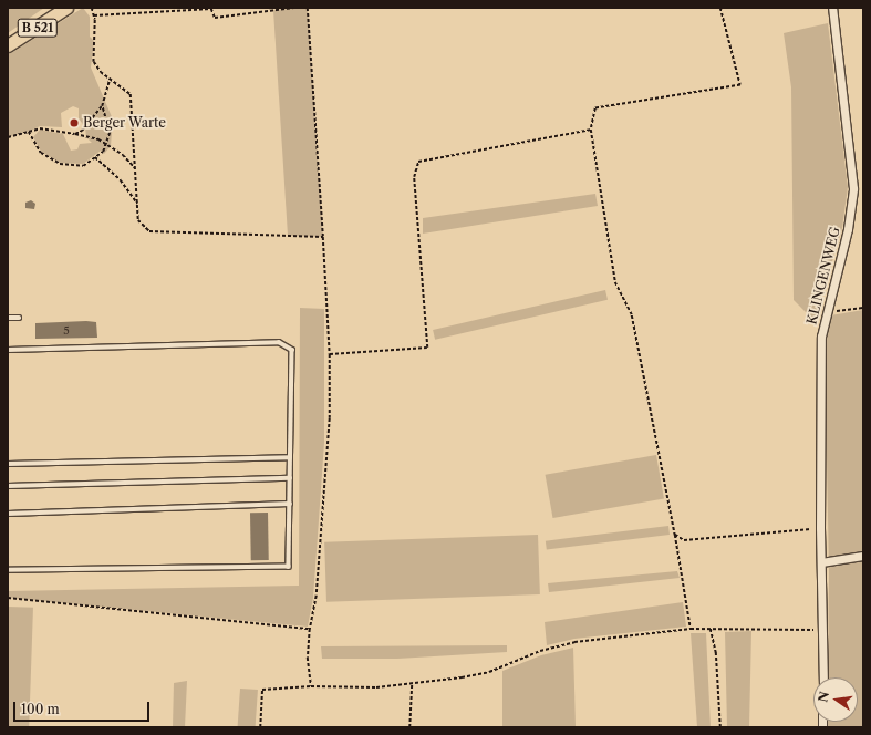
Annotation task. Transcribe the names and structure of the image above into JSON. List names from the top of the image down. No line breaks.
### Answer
{"streets":{"main road":["B 521"],"street":["KLINGENWEG"]},"places":["Berger Warte"],"house_numbers":["5"],"scale_bar":"100 m","north":"left"}
